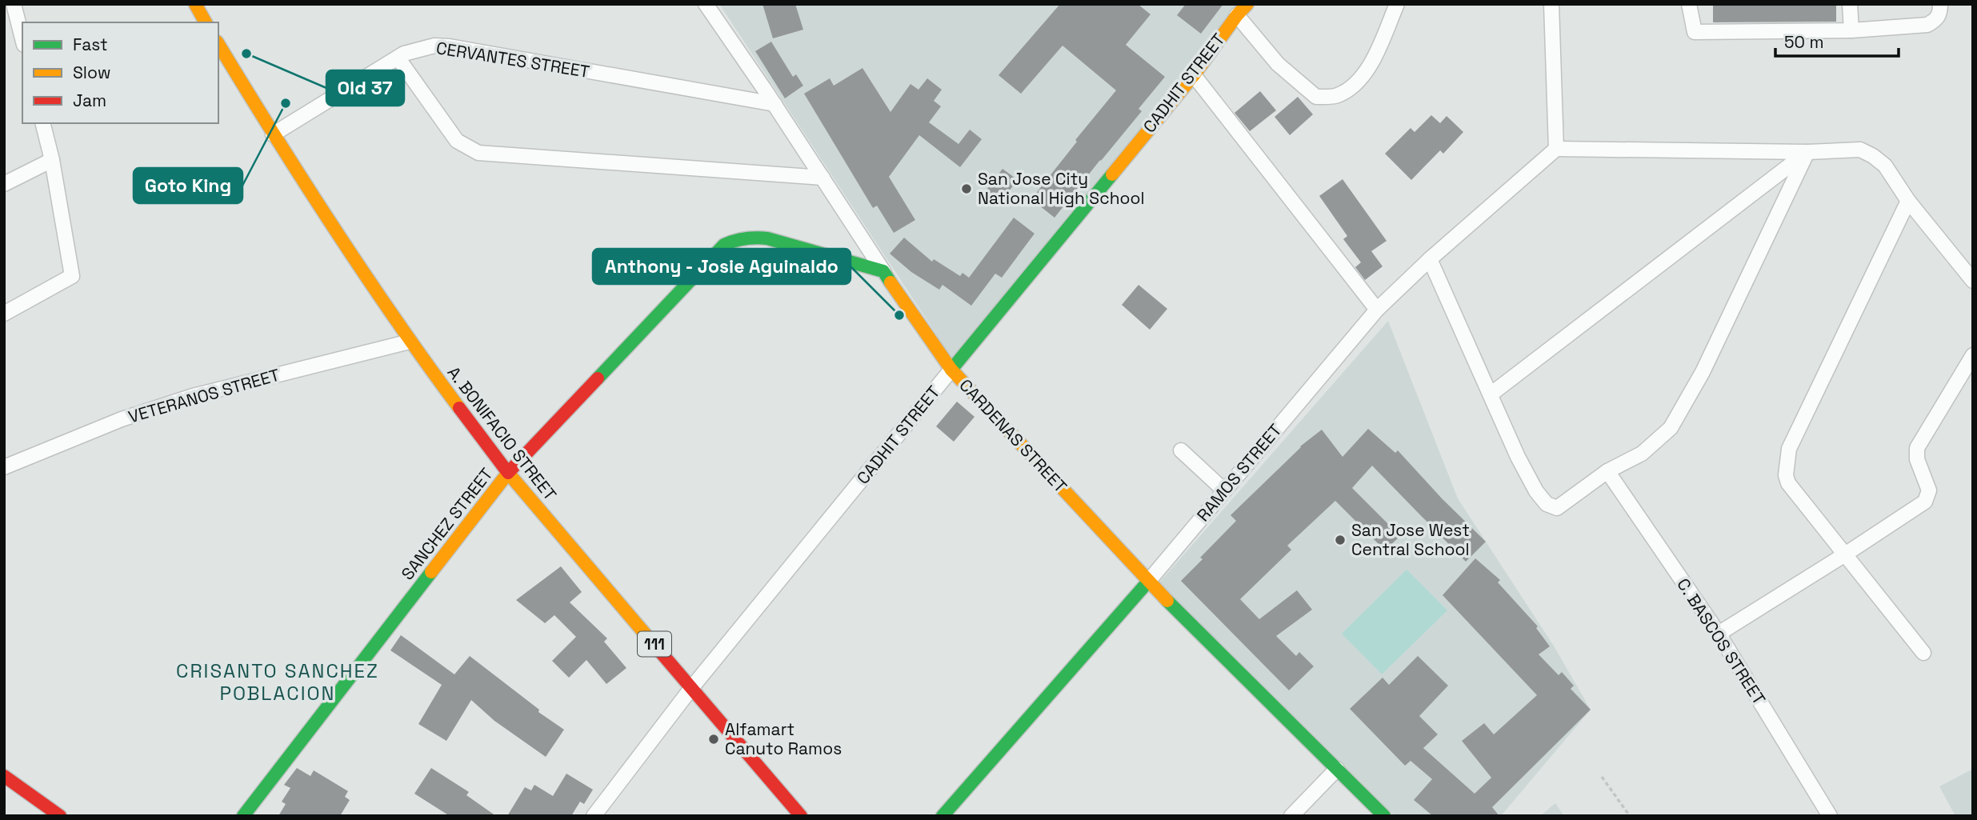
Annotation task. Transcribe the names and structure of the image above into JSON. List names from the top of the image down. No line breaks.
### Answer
{"streets":{"street":["CERVANTES STREET","CADHIT STREET","VETERANOS STREET","A. BONIFACIO STREET","CARDENAS STREET","RAMOS STREET","SANCHEZ STREET","C. BASCOS STREET","111"]},"crossings":[["CERVANTES STREET","A. BONIFACIO STREET"],["CERVANTES STREET","CARDENAS STREET"],["CADHIT STREET","A. BONIFACIO STREET"],["CADHIT STREET","CARDENAS STREET"],["VETERANOS STREET","A. BONIFACIO STREET"],["A. BONIFACIO STREET","SANCHEZ STREET"],["CARDENAS STREET","RAMOS STREET"],["CARDENAS STREET","SANCHEZ STREET"]],"districts":["CRISANTO SANCHEZ POBLACION"],"places":["Old 37","Goto King","San Jose City National High School","Anthony - Josie Aguinaldo","San Jose West Central School","Alfamart Canuto Ramos"],"legend":["Fast","Slow","Jam"],"scale_bar":"50 m"}
